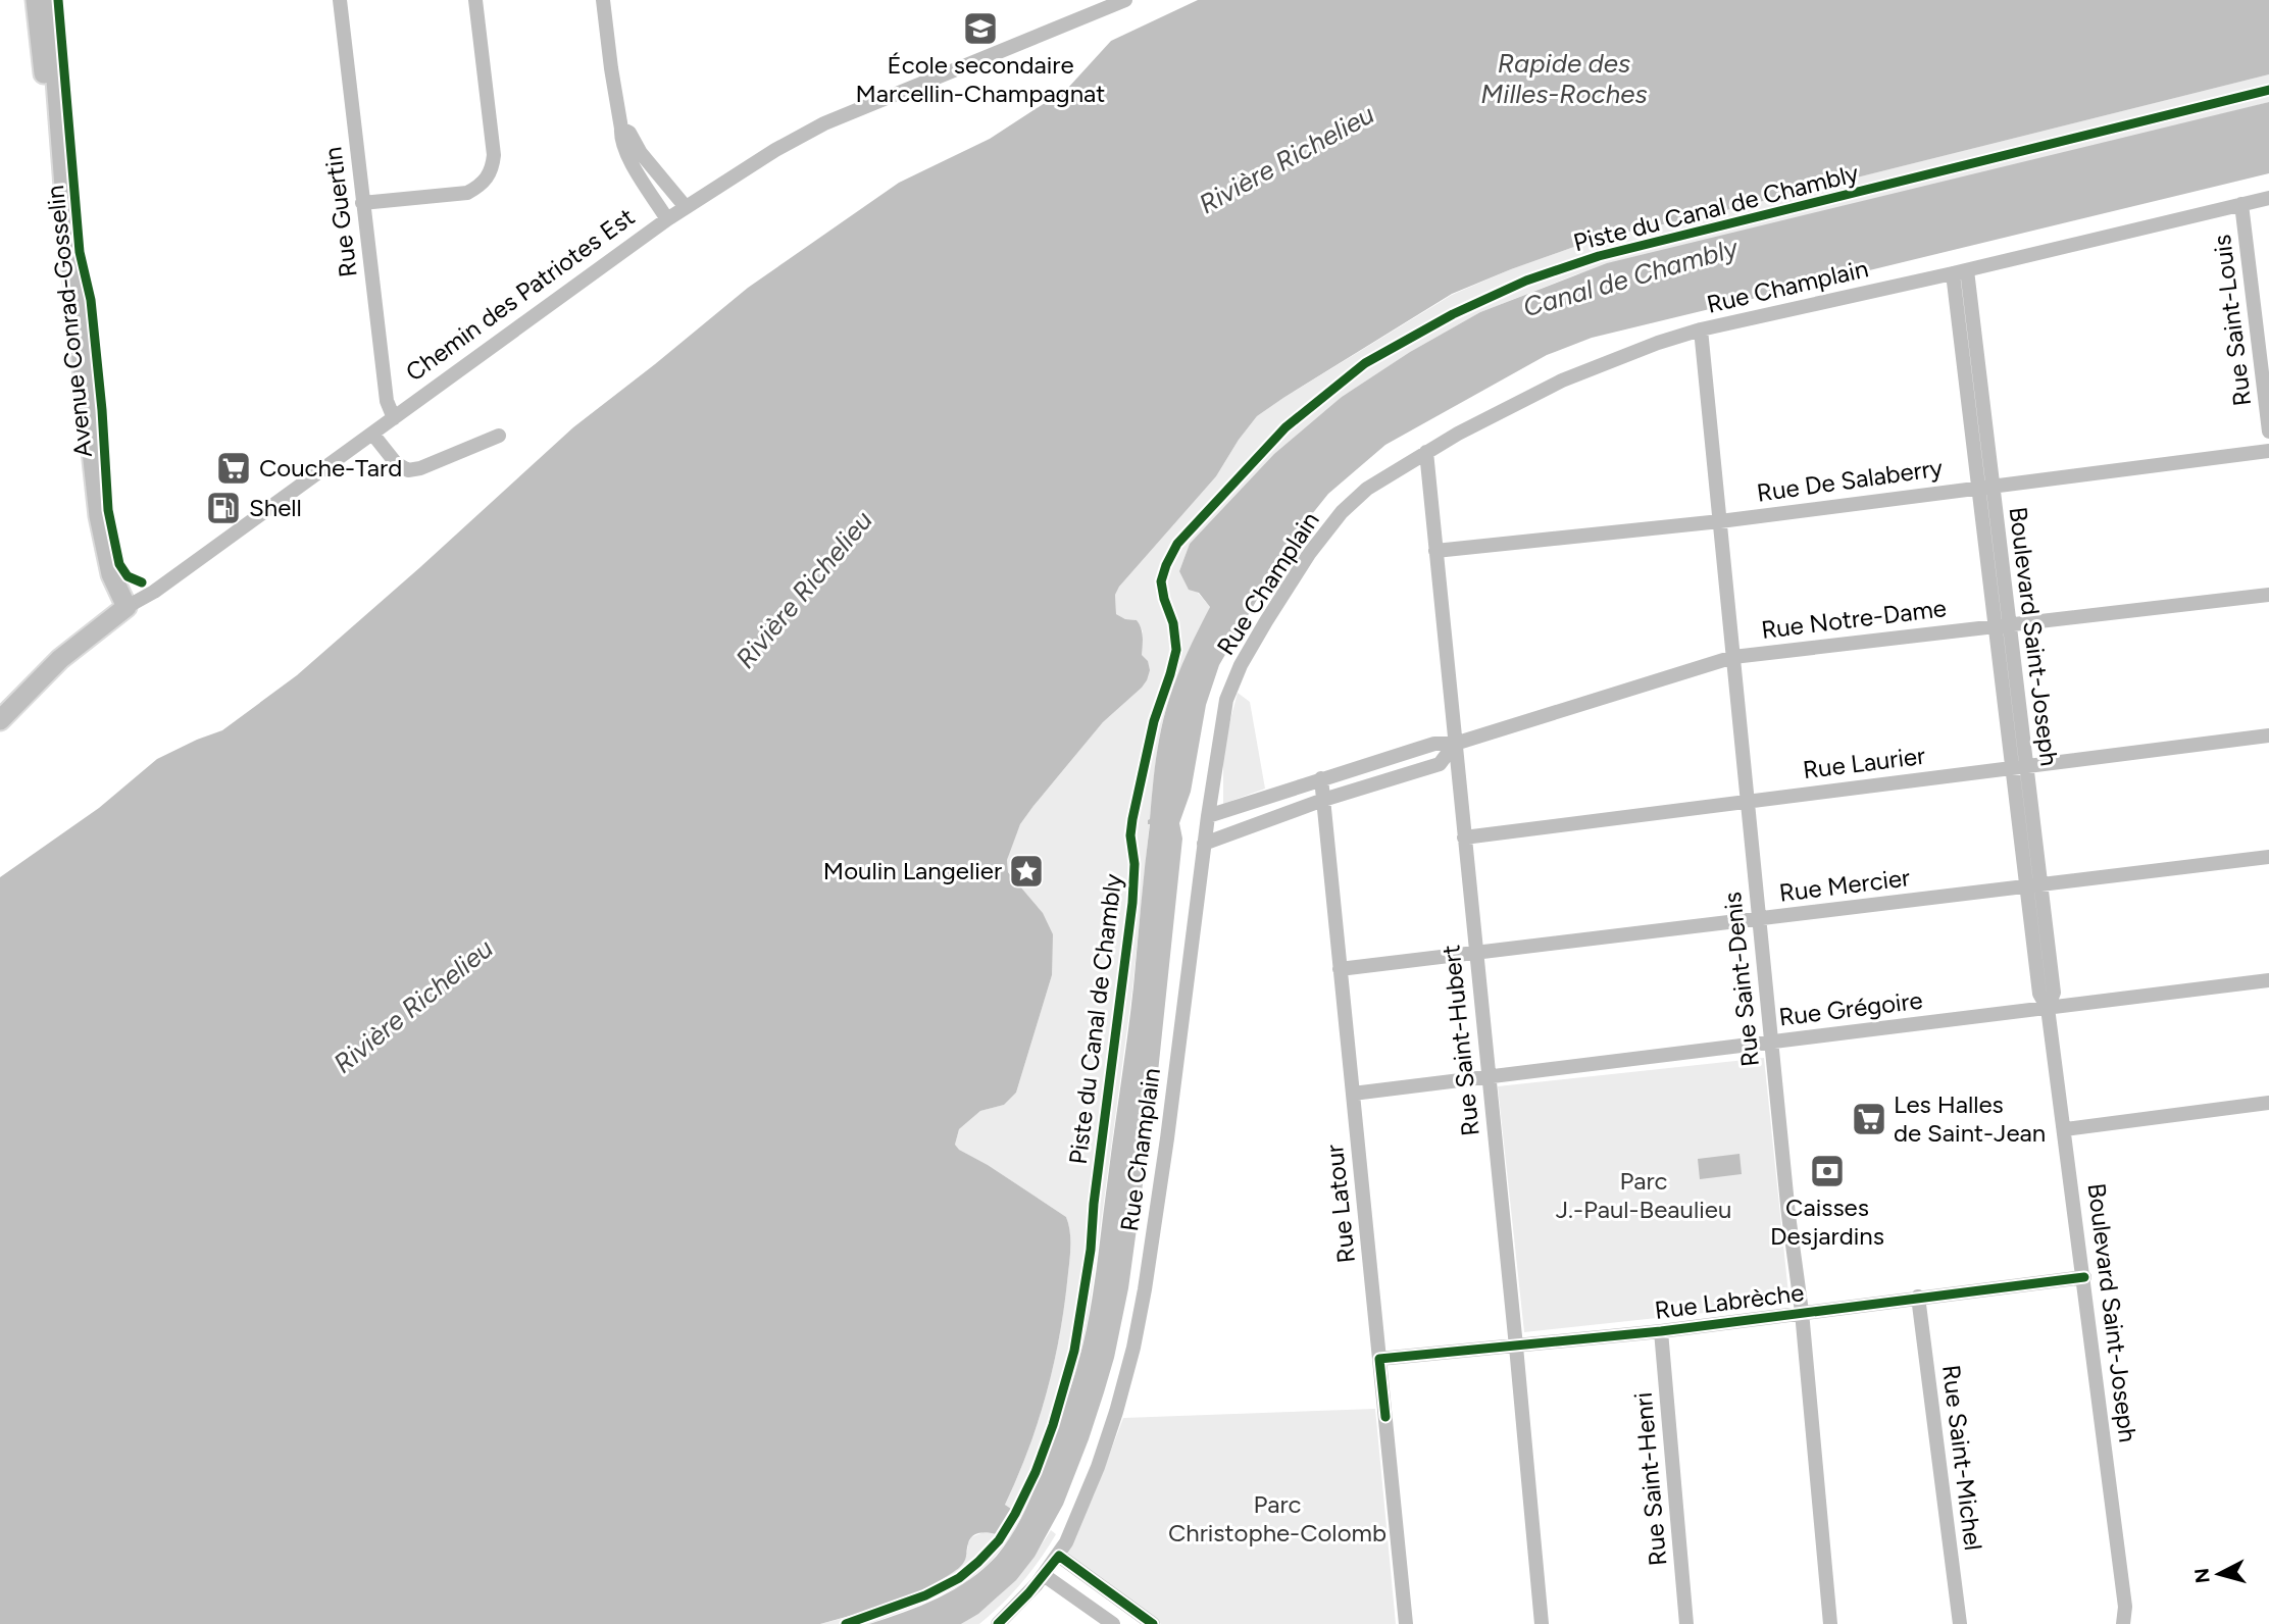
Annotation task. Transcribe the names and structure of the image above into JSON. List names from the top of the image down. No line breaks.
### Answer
{"streets":{"main road":["Chemin des Patriotes Est","Avenue Conrad-Gosselin"],"street":["Rue Guertin","Rue Champlain","Rue Saint-Louis","Rue De Salaberry","Rue Notre-Dame","Boulevard Saint-Joseph","Rue Laurier","Rue Mercier","Rue Saint-Denis","Rue Grégoire","Rue Saint-Hubert","Rue Latour","Rue Labrèche","Rue Saint-Michel","Rue Saint-Henri"],"cycle path":["Piste du Canal de Chambly"]},"crossings":[["Rue Guertin","Chemin des Patriotes Est"],["Rue Champlain","Rue Saint-Louis"],["Rue Champlain","Rue Notre-Dame"],["Rue Champlain","Boulevard Saint-Joseph"],["Rue Champlain","Rue Saint-Denis"],["Rue Champlain","Rue Saint-Hubert"],["Chemin des Patriotes Est","Avenue Conrad-Gosselin"],["Rue De Salaberry","Boulevard Saint-Joseph"],["Rue De Salaberry","Rue Saint-Denis"],["Rue De Salaberry","Rue Saint-Hubert"],["Rue Notre-Dame","Boulevard Saint-Joseph"],["Rue Notre-Dame","Rue Saint-Denis"],["Rue Notre-Dame","Rue Saint-Hubert"],["Rue Notre-Dame","Rue Latour"],["Boulevard Saint-Joseph","Rue Laurier"],["Boulevard Saint-Joseph","Rue Mercier"],["Boulevard Saint-Joseph","Rue Grégoire"],["Boulevard Saint-Joseph","Rue Labrèche"],["Rue Laurier","Rue Saint-Denis"],["Rue Laurier","Rue Saint-Hubert"],["Rue Mercier","Rue Saint-Denis"],["Rue Mercier","Rue Saint-Hubert"],["Rue Mercier","Rue Latour"],["Rue Saint-Denis","Rue Grégoire"],["Rue Saint-Denis","Rue Labrèche"],["Rue Grégoire","Rue Saint-Hubert"],["Rue Grégoire","Rue Latour"],["Rue Saint-Hubert","Rue Labrèche"],["Rue Latour","Rue Labrèche"],["Rue Labrèche","Rue Saint-Michel"],["Rue Labrèche","Rue Saint-Henri"]],"water":["Rapide des Milles-Roches","Rivière Richelieu","Canal de Chambly"],"parks":["Parc J.-Paul-Beaulieu","Parc Christophe-Colomb"],"places":{"school or university":["École secondaire Marcellin-Champagnat"],"supermarket":["Couche-Tard","Les Halles de Saint-Jean"],"fuel station":["Shell"],"place":["Moulin Langelier"],"bank":["Caisses Desjardins"]},"north":"left"}
